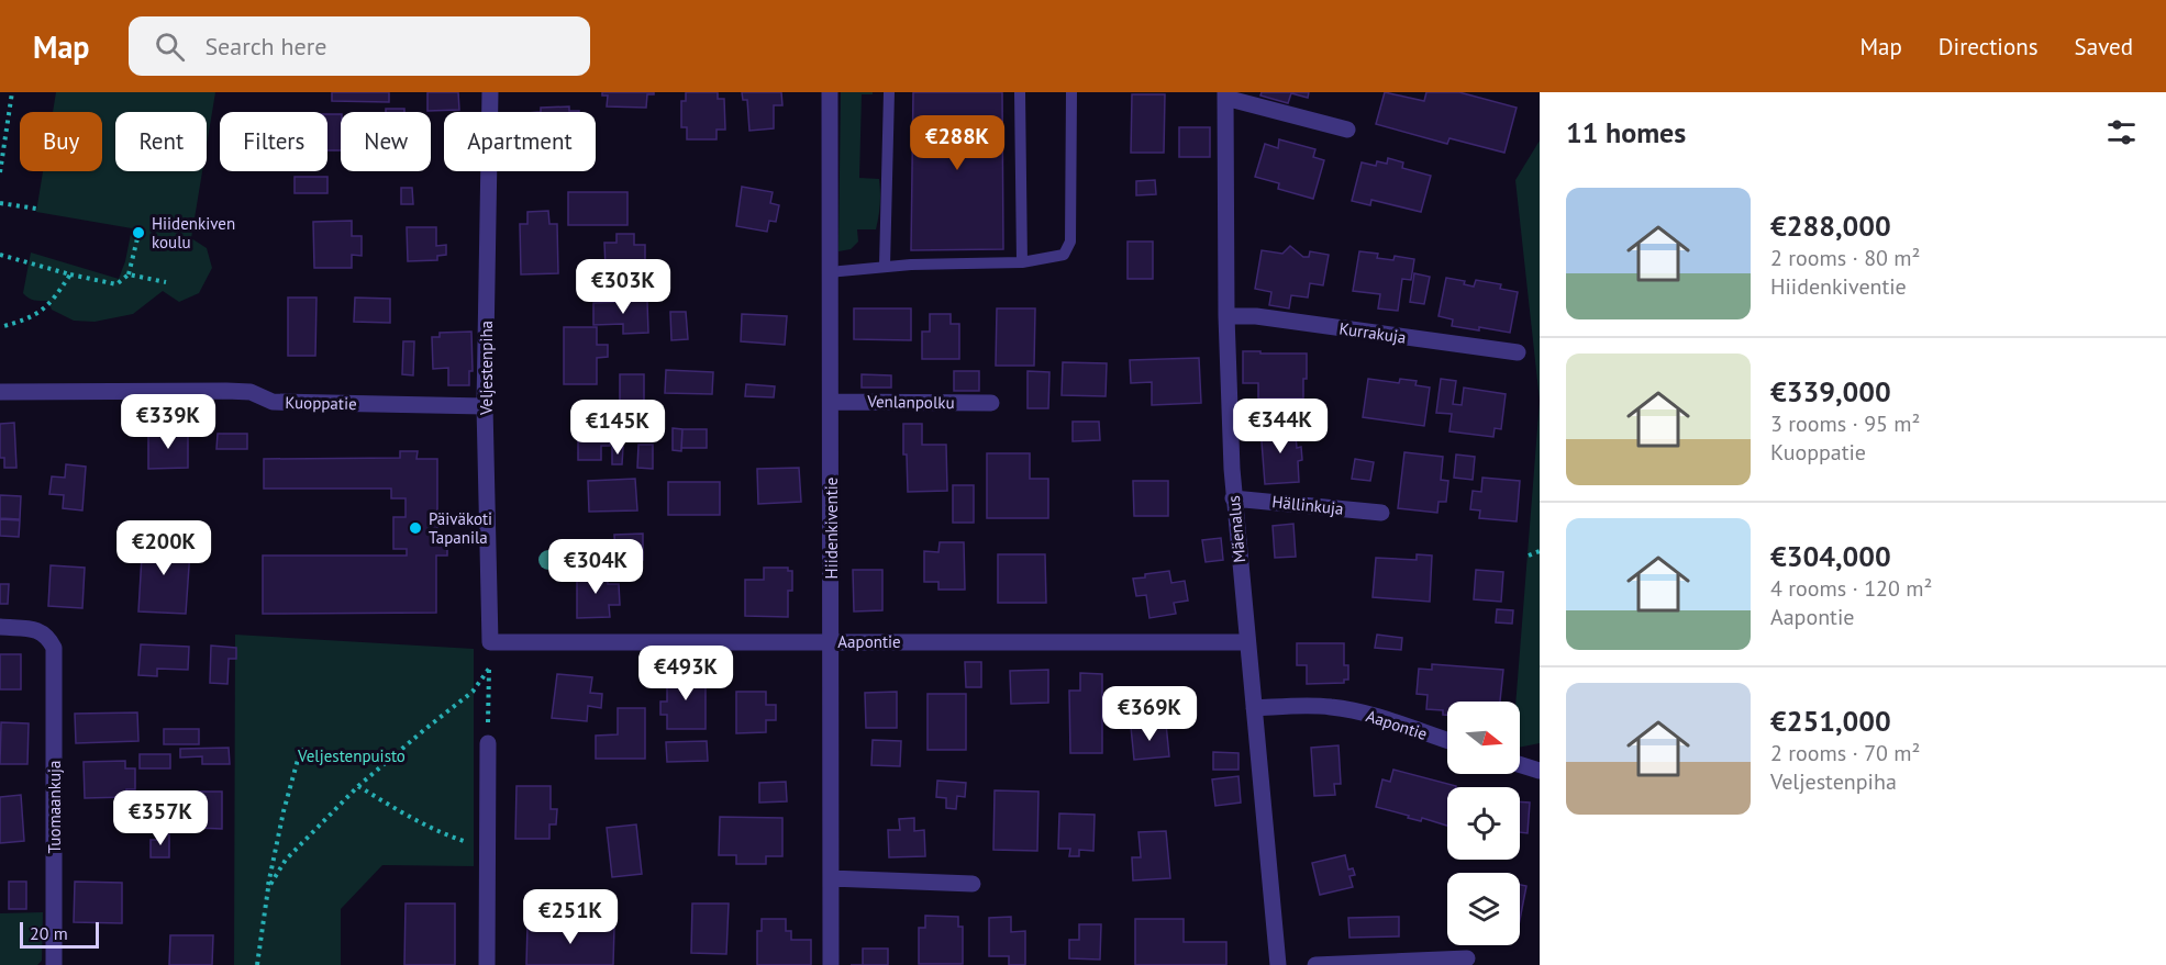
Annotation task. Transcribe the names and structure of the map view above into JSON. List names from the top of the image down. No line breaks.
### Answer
{"streets":{"street":["Kurrakuja","Veljestenpiha","Venlanpolku","Kuoppatie","Hällinkuja","Hiidenkiventie","Mäenalus","Aapontie","Tuomaankuja"]},"crossings":[["Kurrakuja","Mäenalus"],["Veljestenpiha","Kuoppatie"],["Veljestenpiha","Aapontie"],["Venlanpolku","Hiidenkiventie"],["Hällinkuja","Mäenalus"],["Hiidenkiventie","Aapontie"],["Mäenalus","Aapontie"]],"parks":["Veljestenpuisto"],"places":["Hiidenkiven koulu","Päiväkoti Tapanila"],"scale_bar":"20 m","north":"right","page":{"header":"Map","search":"Search here","nav":["Map","Directions","Saved"],"heading":"11 homes","chip":["Buy","Rent","Filters","New","Apartment"],"price":["€288K","€303K","€339K","€344K","€145K","€200K","€304K","€493K","€369K","€357K","€251K"],"list":[{"name":"€288,000","note":"2 rooms · 80 m² · Hiidenkiventie"},{"name":"€339,000","note":"3 rooms · 95 m² · Kuoppatie"},{"name":"€304,000","note":"4 rooms · 120 m² · Aapontie"},{"name":"€251,000","note":"2 rooms · 70 m² · Veljestenpiha"}],"scale":"20 m"}}
